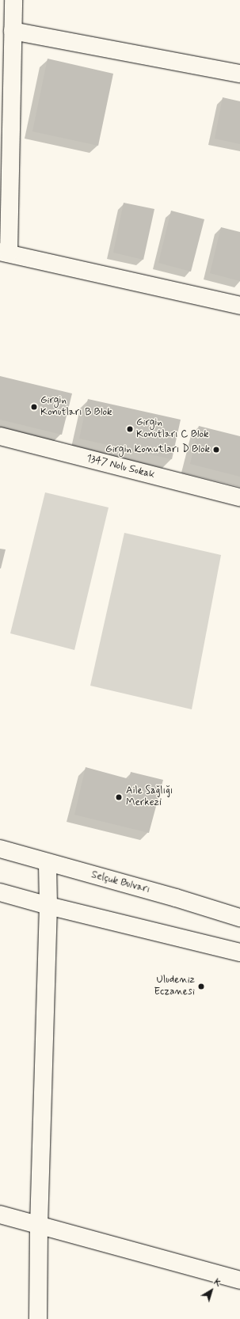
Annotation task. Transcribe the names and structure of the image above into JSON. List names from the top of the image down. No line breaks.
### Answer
{"streets":{"street":["1347 Nolu Sokak","Selçuk Bulvarı"]},"places":["Girgin Konutları B Blok","Girgin Konutları C Blok","Girgin Konutları D Blok","Aile Sağlığı Merkezi","Uludeniz Eczanesi"],"north":"top right"}
